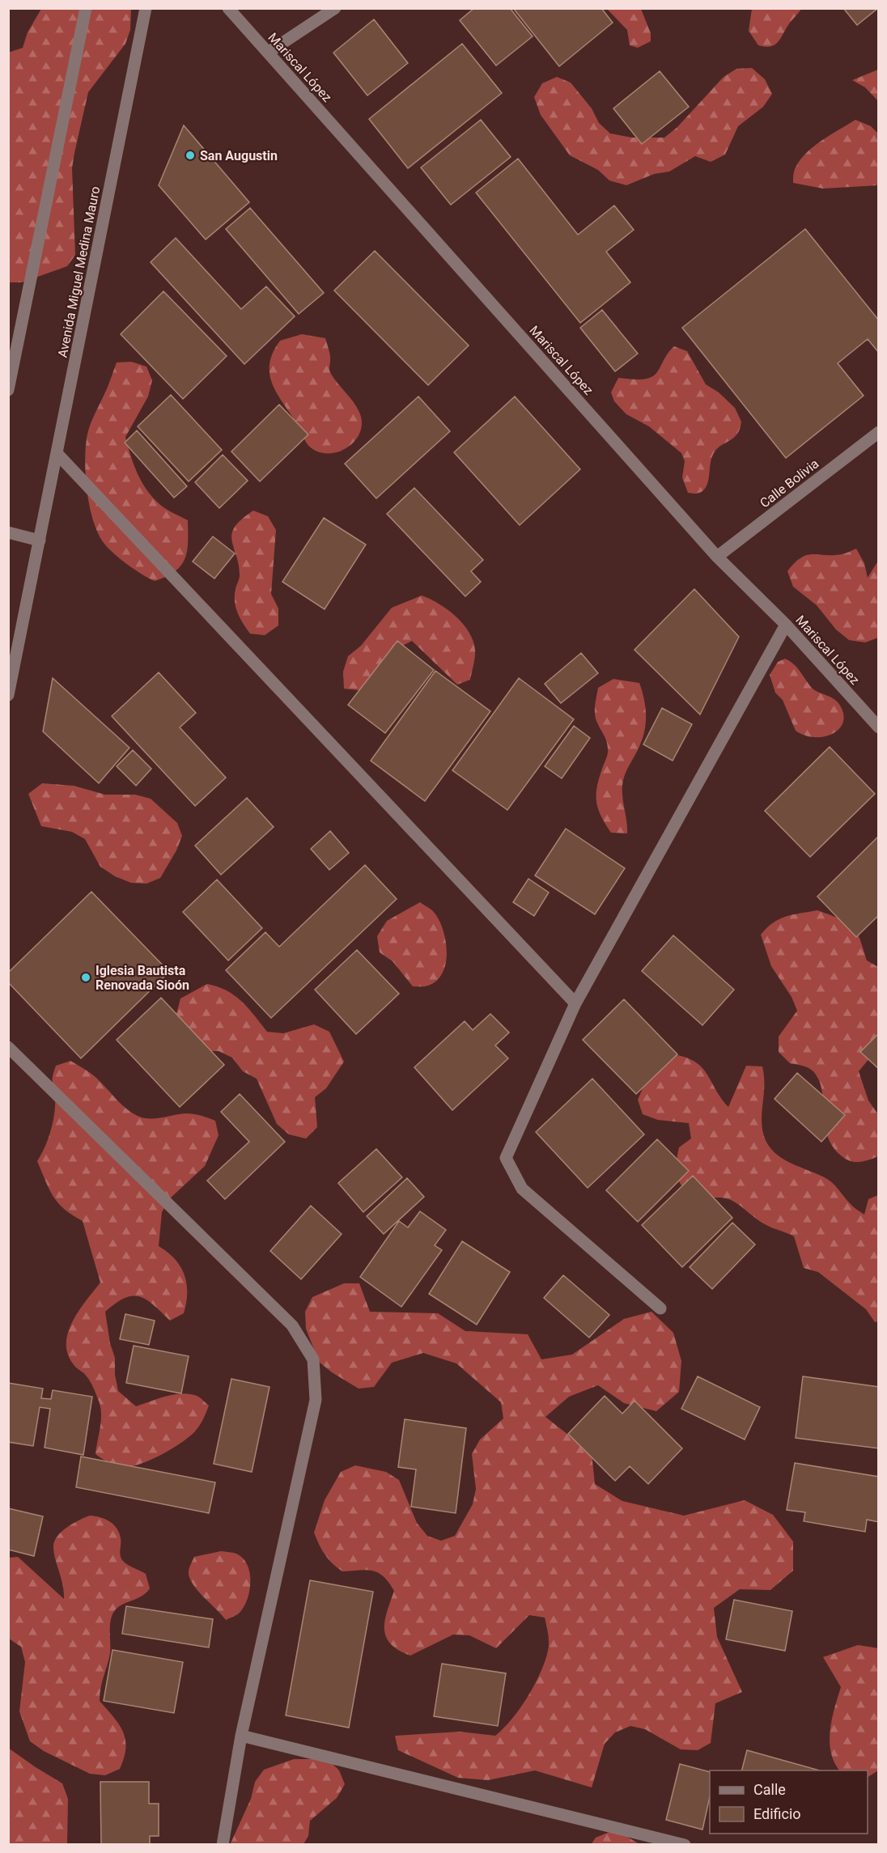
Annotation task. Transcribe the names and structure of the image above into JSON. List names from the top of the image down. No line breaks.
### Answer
{"streets":{"street":["Mariscal López","Avenida Miguel Medina Mauro","Calle Bolivia"]},"crossings":[["Mariscal López","Calle Bolivia"]],"places":["San Augustin","Iglesia Bautista Renovada Sioón"],"legend":["Calle","Edificio"]}
